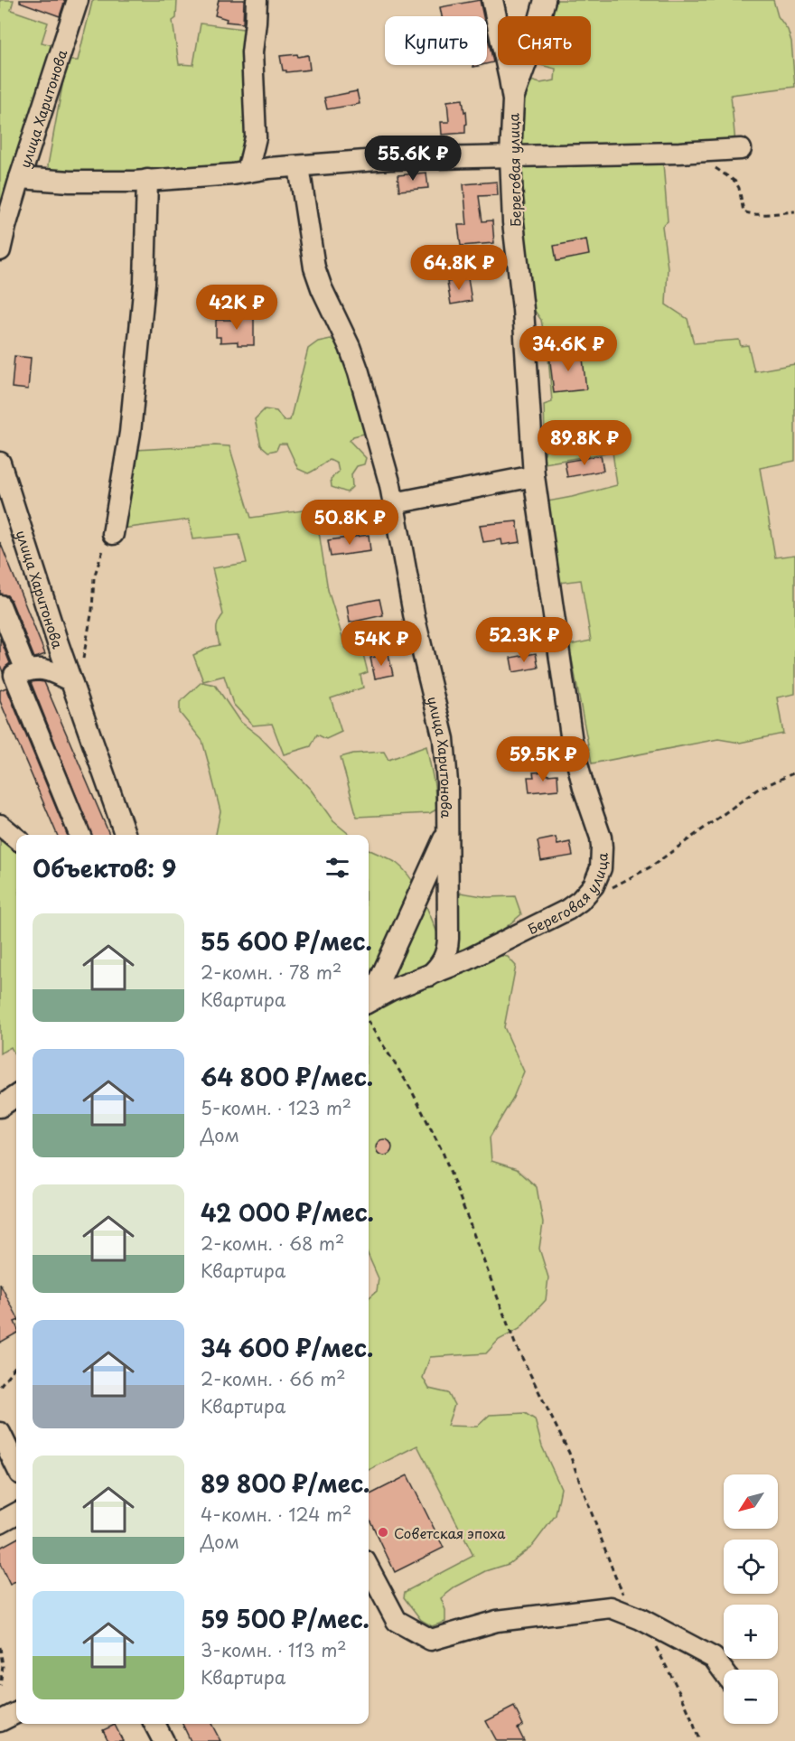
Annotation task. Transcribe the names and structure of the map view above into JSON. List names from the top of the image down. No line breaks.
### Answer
{"streets":{"street":["улица Харитонова","Береговая улица"]},"crossings":[["улица Харитонова","Береговая улица"]],"places":["Советская эпоха"],"north":"bottom left","page":{"chip":["Купить","Снять"],"price":["55.6K ₽","64.8K ₽","42K ₽","34.6K ₽","89.8K ₽","50.8K ₽","52.3K ₽","54K ₽","59.5K ₽"],"heading":"Объектов: 9","list":[{"name":"55 600 ₽/мес.","note":"2-комн. · 78 m² · Квартира"},{"name":"64 800 ₽/мес.","note":"5-комн. · 123 m² · Дом"},{"name":"42 000 ₽/мес.","note":"2-комн. · 68 m² · Квартира"},{"name":"34 600 ₽/мес.","note":"2-комн. · 66 m² · Квартира"},{"name":"89 800 ₽/мес.","note":"4-комн. · 124 m² · Дом"},{"name":"59 500 ₽/мес.","note":"3-комн. · 113 m² · Квартира"}],"map_buttons":["+","−"]}}
